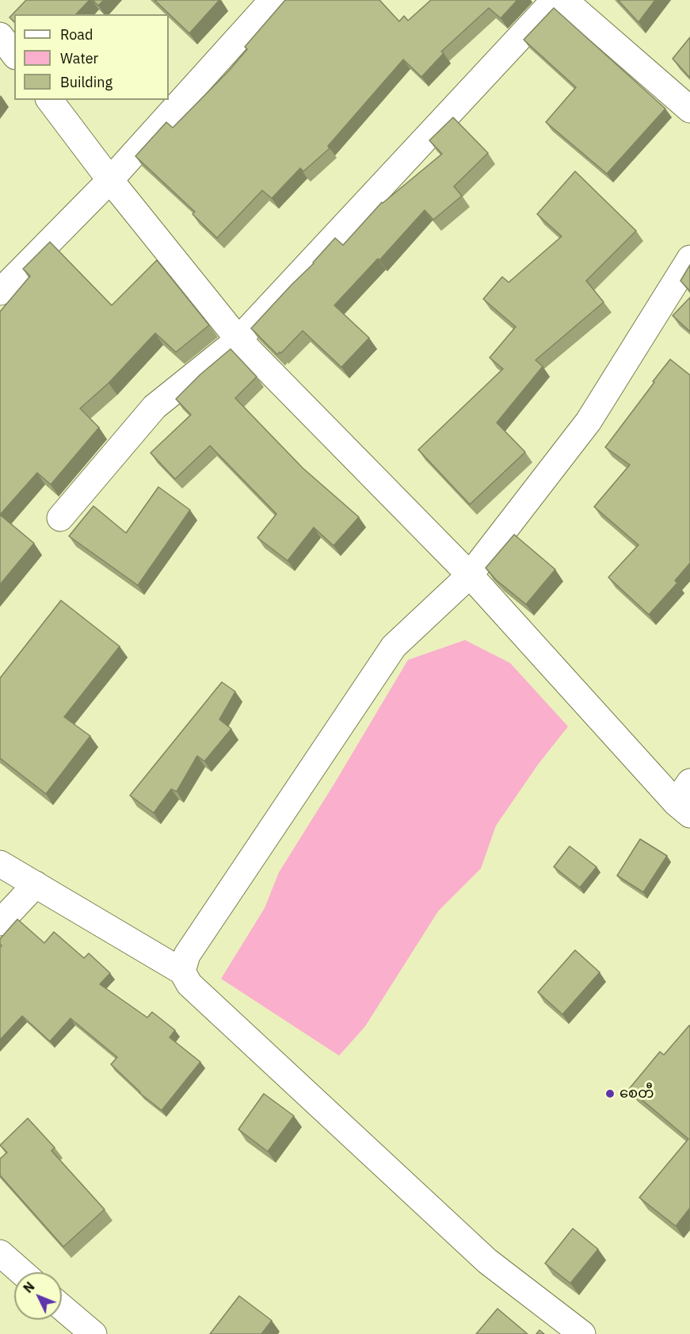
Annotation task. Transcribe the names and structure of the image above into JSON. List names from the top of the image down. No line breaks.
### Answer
{"places":["စေတီ"],"legend":["Road","Water","Building"],"north":"top left"}
